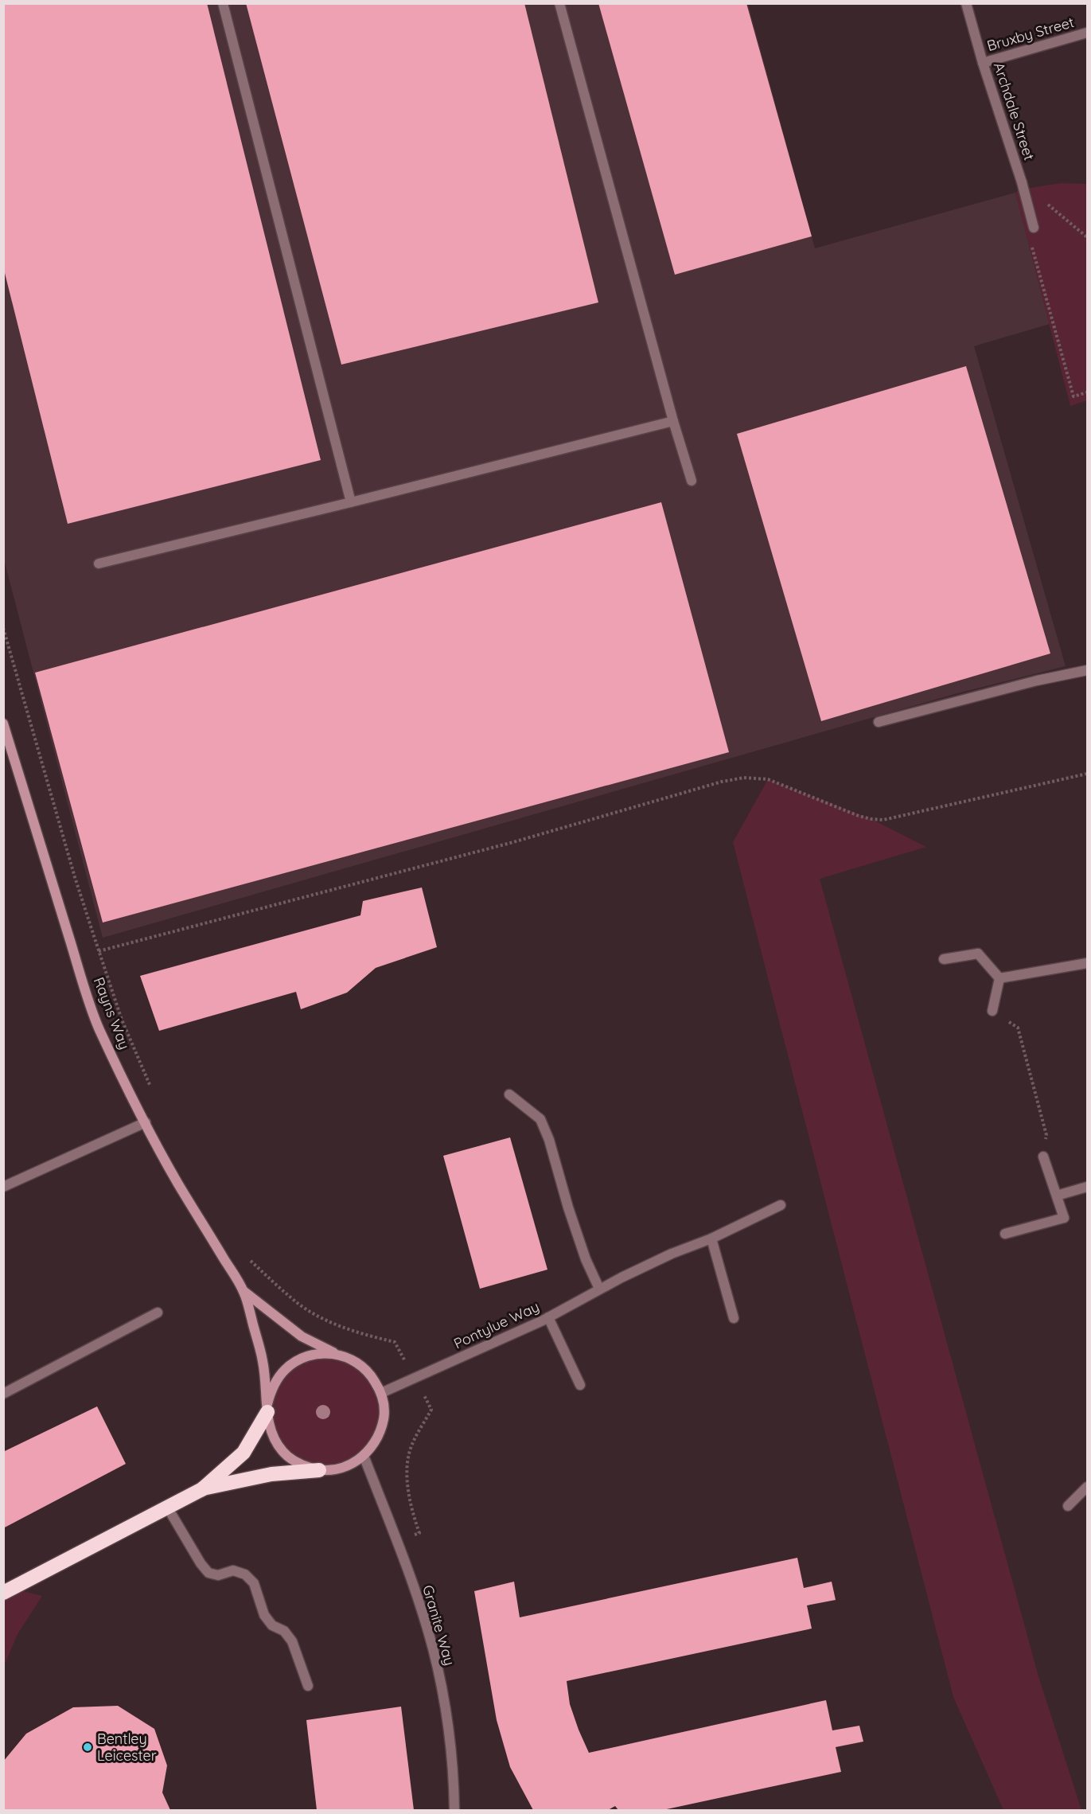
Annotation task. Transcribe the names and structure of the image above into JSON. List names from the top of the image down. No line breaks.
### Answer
{"streets":{"street":["Bruxby Street","Archdale Street","Rayns Way","Pontylue Way","Granite Way"]},"crossings":[["Bruxby Street","Archdale Street"],["Rayns Way","Pontylue Way"],["Rayns Way","Granite Way"],["Pontylue Way","Granite Way"]],"places":["Bentley Leicester"]}
